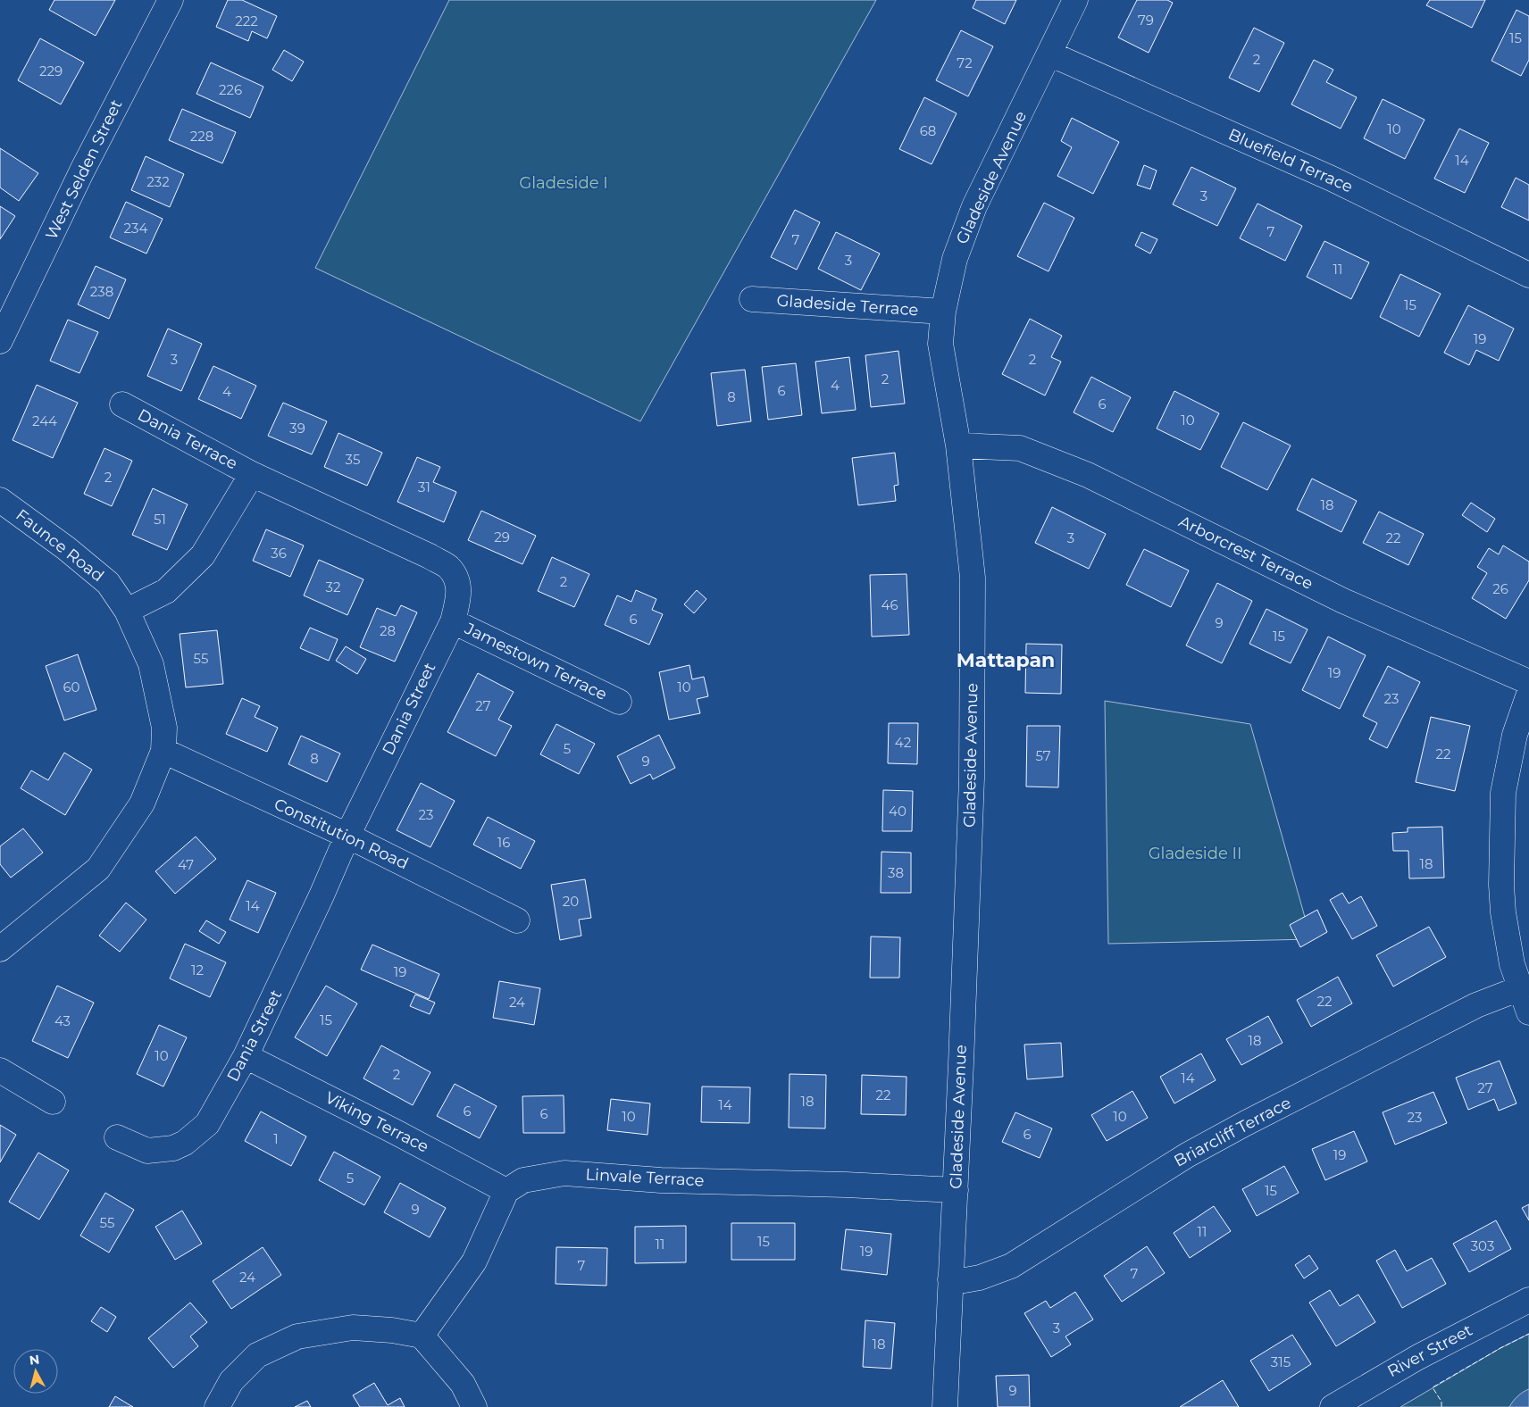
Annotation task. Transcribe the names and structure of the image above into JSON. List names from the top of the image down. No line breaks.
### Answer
{"streets":{"street":["Bluefield Terrace","West Selden Street","Gladeside Avenue","Gladeside Terrace","Dania Terrace","Faunce Road","Arborcrest Terrace","Jamestown Terrace","Dania Street","Constitution Road","Viking Terrace","Briarcliff Terrace","Linvale Terrace","River Street"]},"crossings":[["Bluefield Terrace","Gladeside Avenue"],["Gladeside Avenue","Gladeside Terrace"],["Gladeside Avenue","Arborcrest Terrace"],["Gladeside Avenue","Briarcliff Terrace"],["Gladeside Avenue","Linvale Terrace"],["Dania Terrace","Dania Street"],["Faunce Road","Constitution Road"],["Jamestown Terrace","Dania Street"],["Dania Street","Constitution Road"],["Dania Street","Viking Terrace"],["Viking Terrace","Linvale Terrace"]],"districts":["Mattapan"],"parks":["Gladeside I","Gladeside II"],"house_numbers":["79","222","15","2","72","229","226","10","68","228","14","232","3","234","7","7","3","11","238","15","19","3","2","2","4","6","4","8","6","10","244","39","35","2","31","18","51","29","3","22","36","2","32","26","46","6","9","28","15","55","19","60","10","23","27","42","5","22","57","8","9","40","23","16","18","47","38","20","14","12","19","22","24","15","43","18","10","2","14","27","22","18","14","6","6","10","10","23","6","1","19","5","15","9","55","11","15","11","303","19","7","7","24","3","18","315","9"],"north":"top"}
